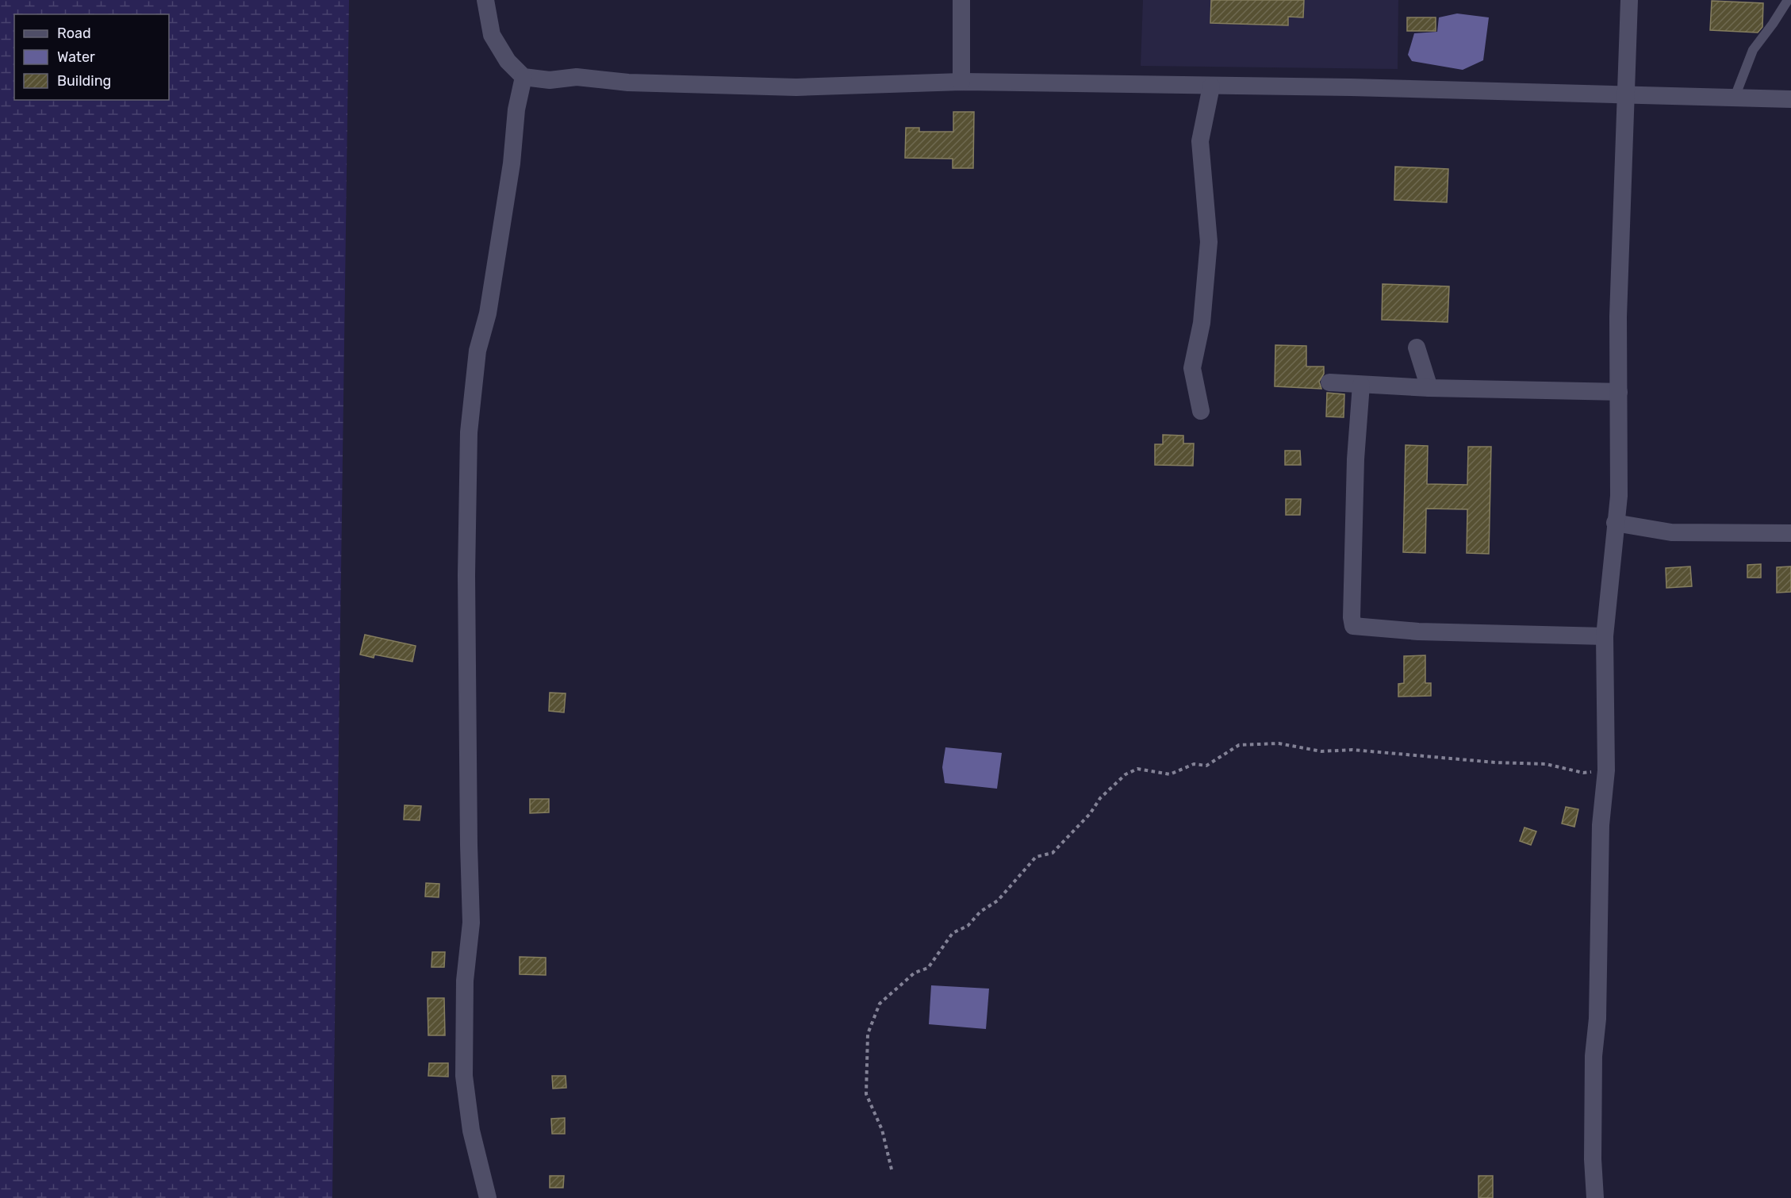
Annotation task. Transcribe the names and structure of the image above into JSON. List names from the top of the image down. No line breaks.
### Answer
{"legend":["Road","Water","Building"]}
